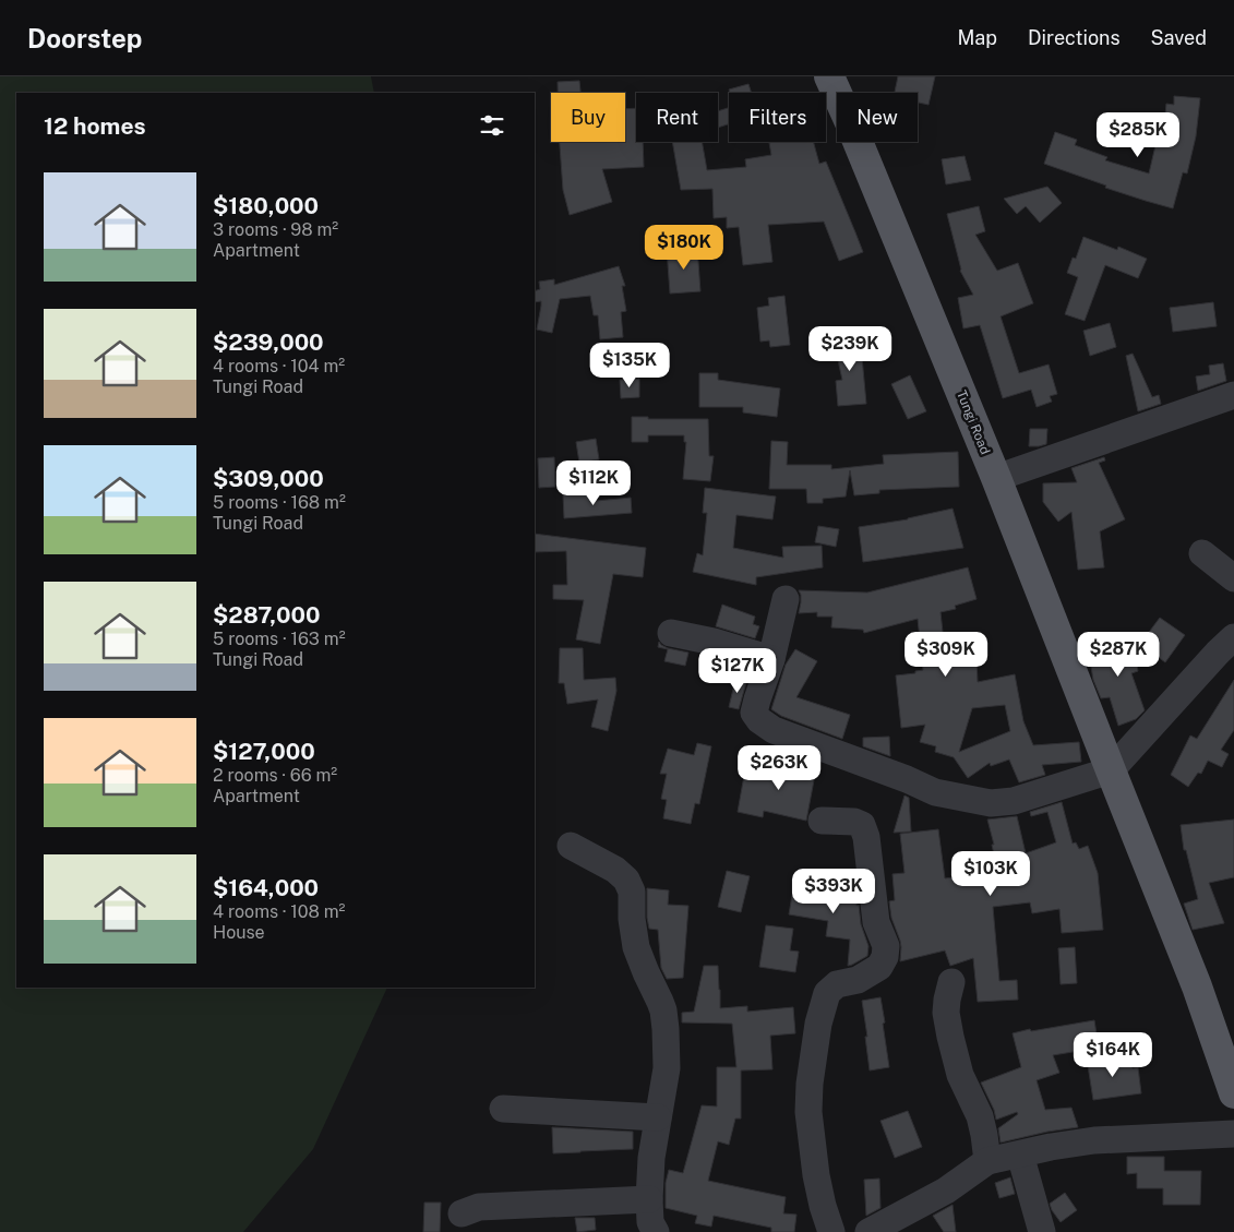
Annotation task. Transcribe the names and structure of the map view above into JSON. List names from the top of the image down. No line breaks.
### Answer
{"streets":{"main road":["Tungi Road"]},"page":{"header":"Doorstep","nav":["Map","Directions","Saved"],"chip":["Buy","Rent","Filters","New"],"heading":"12 homes","price":["$285K","$180K","$239K","$135K","$112K","$309K","$287K","$127K","$263K","$103K","$393K","$164K"],"list":[{"name":"$180,000","note":"3 rooms · 98 m² · Apartment"},{"name":"$239,000","note":"4 rooms · 104 m² · Tungi Road"},{"name":"$309,000","note":"5 rooms · 168 m² · Tungi Road"},{"name":"$287,000","note":"5 rooms · 163 m² · Tungi Road"},{"name":"$127,000","note":"2 rooms · 66 m² · Apartment"},{"name":"$164,000","note":"4 rooms · 108 m² · House"}]}}
